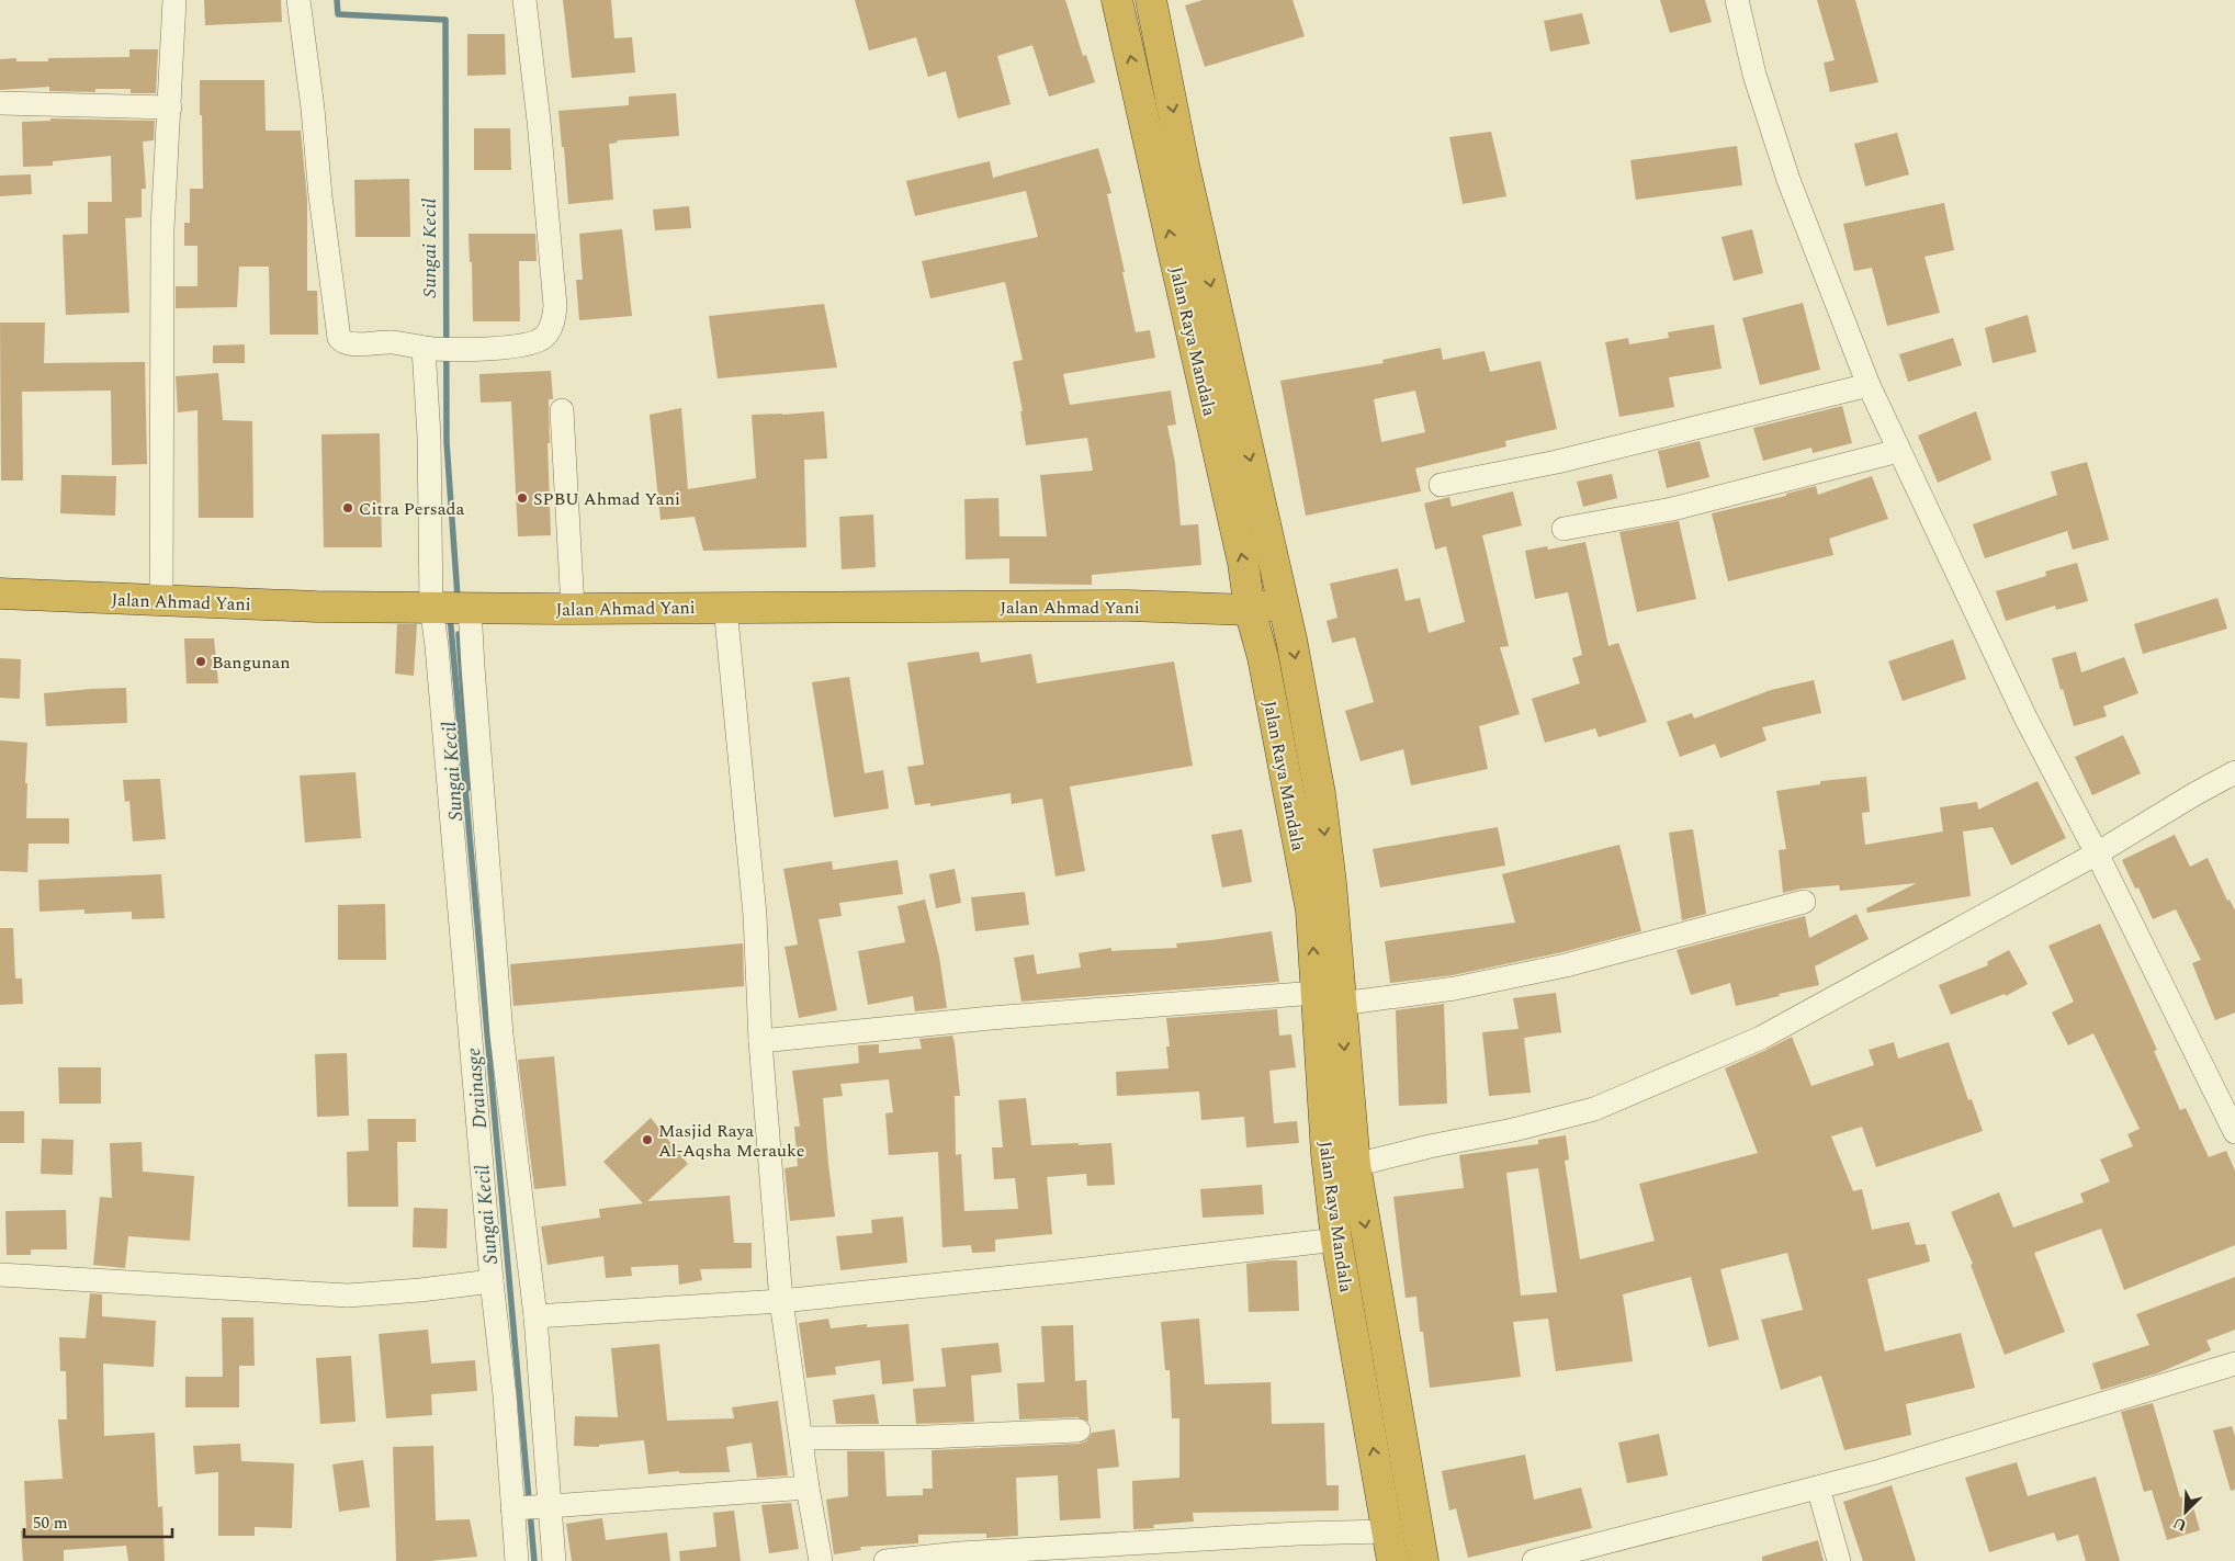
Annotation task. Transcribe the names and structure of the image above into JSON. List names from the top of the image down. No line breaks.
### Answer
{"streets":{"highway":["Jalan Raya Mandala","Jalan Ahmad Yani"]},"crossings":[["Jalan Raya Mandala","Jalan Ahmad Yani"]],"water":["Sungai Kecil","Drainasge"],"places":["SPBU Ahmad Yani","Citra Persada","Bangunan","Masjid Raya Al-Aqsha Merauke"],"scale_bar":"50 m","north":"bottom left"}
